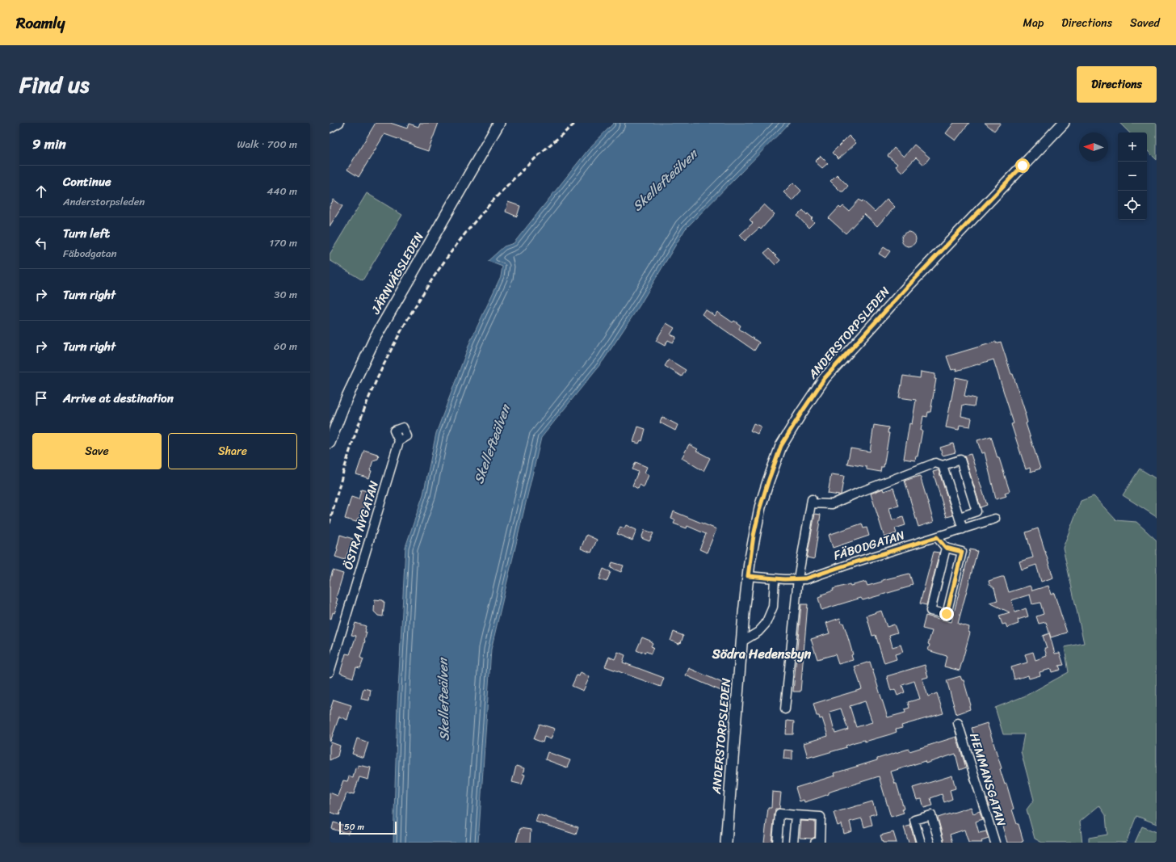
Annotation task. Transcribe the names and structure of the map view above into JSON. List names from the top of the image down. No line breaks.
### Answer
{"streets":{"main road":["JÄRNVÄGSLEDEN","ANDERSTORPSLEDEN"],"street":["ÖSTRA NYGATAN","FÄBODGATAN","HEMMANSGATAN"]},"crossings":[["ANDERSTORPSLEDEN","FÄBODGATAN"]],"districts":["Södra Hedensbyn"],"water":["Skellefteälven"],"scale_bar":"50 m","north":"left","page":{"header":"Roamly","nav":["Map","Directions","Saved"],"title":"Find us","buttons":["Directions",["Save","Share"]],"heading":["9 min","Walk · 700 m"],"map_buttons":["+","−"],"list":[["Continue","Anderstorpsleden","440 m"],["Turn left","Fäbodgatan","170 m"],["Turn right","30 m"],["Turn right","60 m"],"Arrive at destination"],"scale":"50 m"}}
